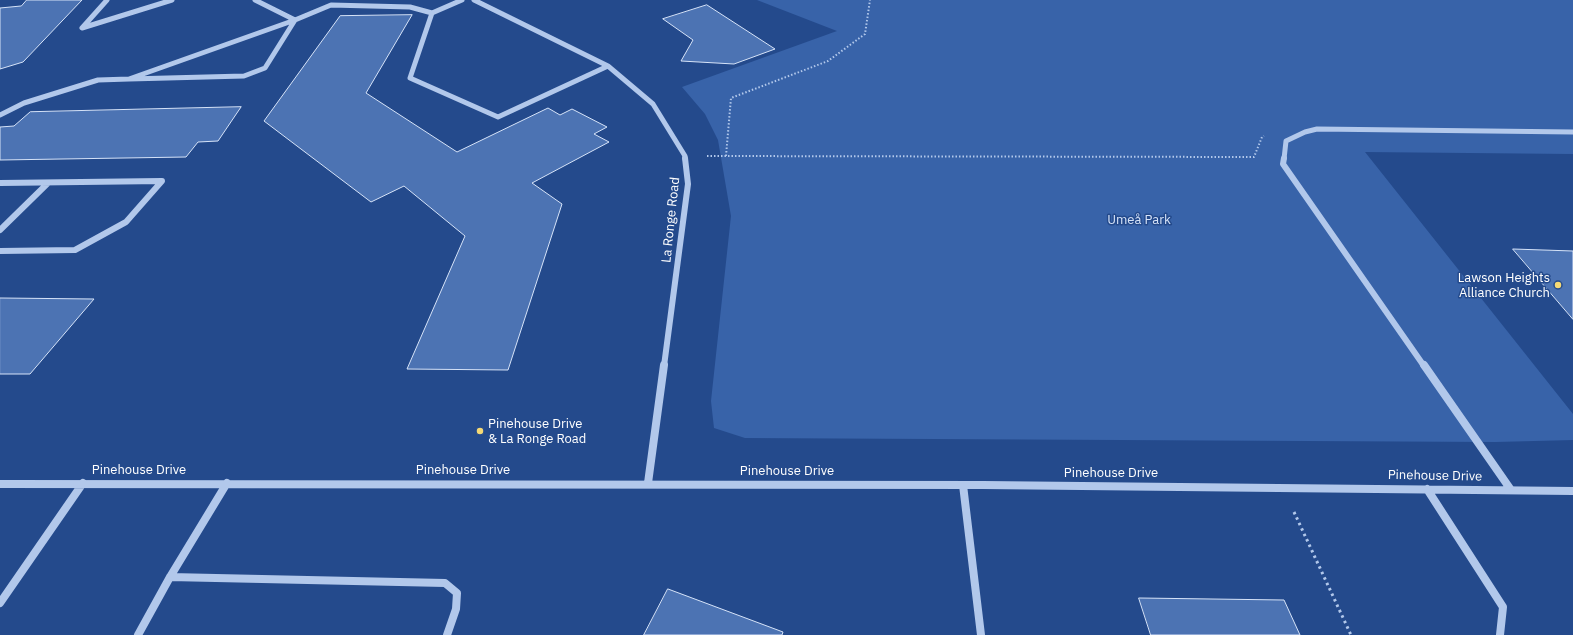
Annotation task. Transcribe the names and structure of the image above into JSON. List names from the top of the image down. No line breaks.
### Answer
{"streets":{"street":["La Ronge Road","Pinehouse Drive"]},"crossings":[["La Ronge Road","Pinehouse Drive"]],"parks":["Umeå Park"],"places":["Lawson Heights Alliance Church","Pinehouse Drive & La Ronge Road"]}
